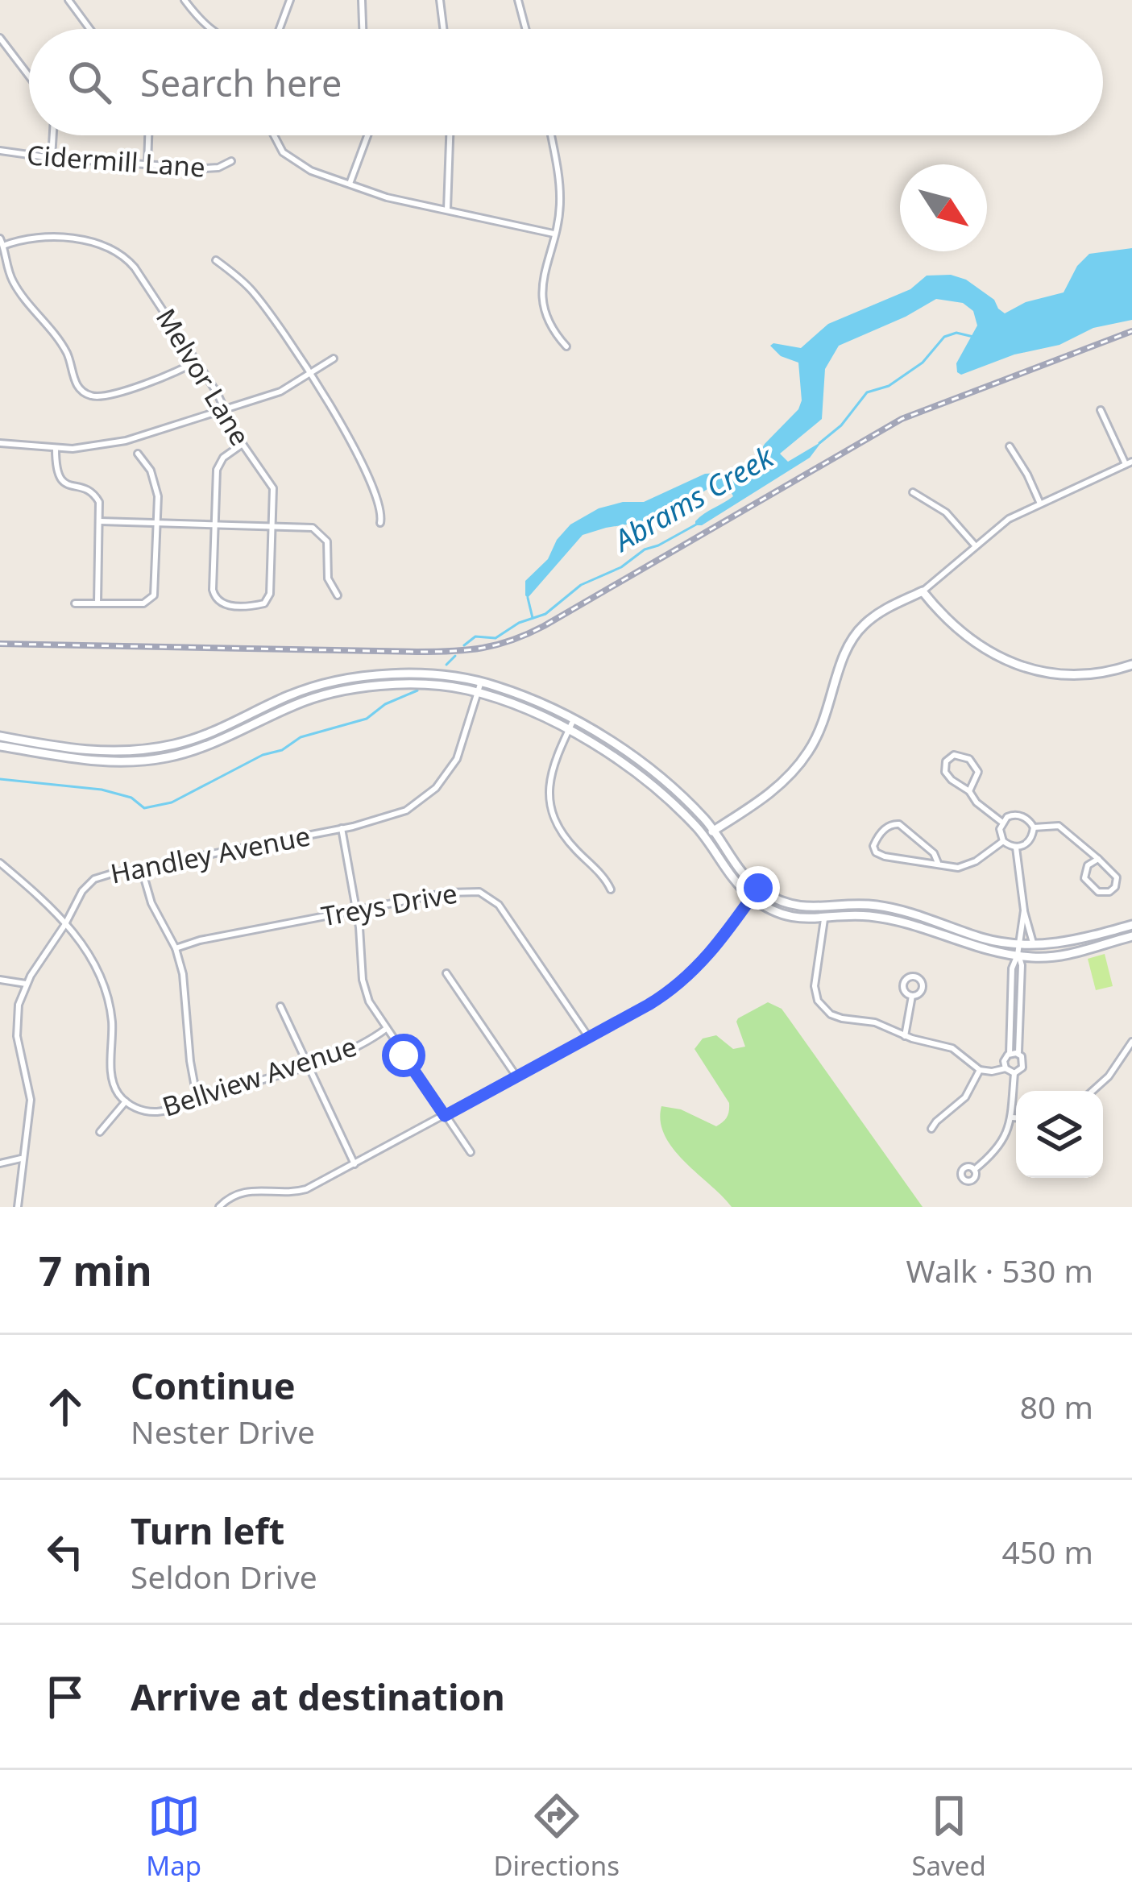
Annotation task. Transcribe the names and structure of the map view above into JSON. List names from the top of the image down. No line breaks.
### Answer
{"streets":{"street":["Cidermill Lane","Melvor Lane","Handley Avenue","Treys Drive","Bellview Avenue"]},"crossings":[["Handley Avenue","Bellview Avenue"]],"water":["Abrams Creek"],"north":"bottom right","page":{"search":"Search here","heading":["7 min","Walk · 530 m"],"list":[["Continue","Nester Drive","80 m"],["Turn left","Seldon Drive","450 m"],"Arrive at destination"],"nav":["Map","Directions","Saved"]}}
